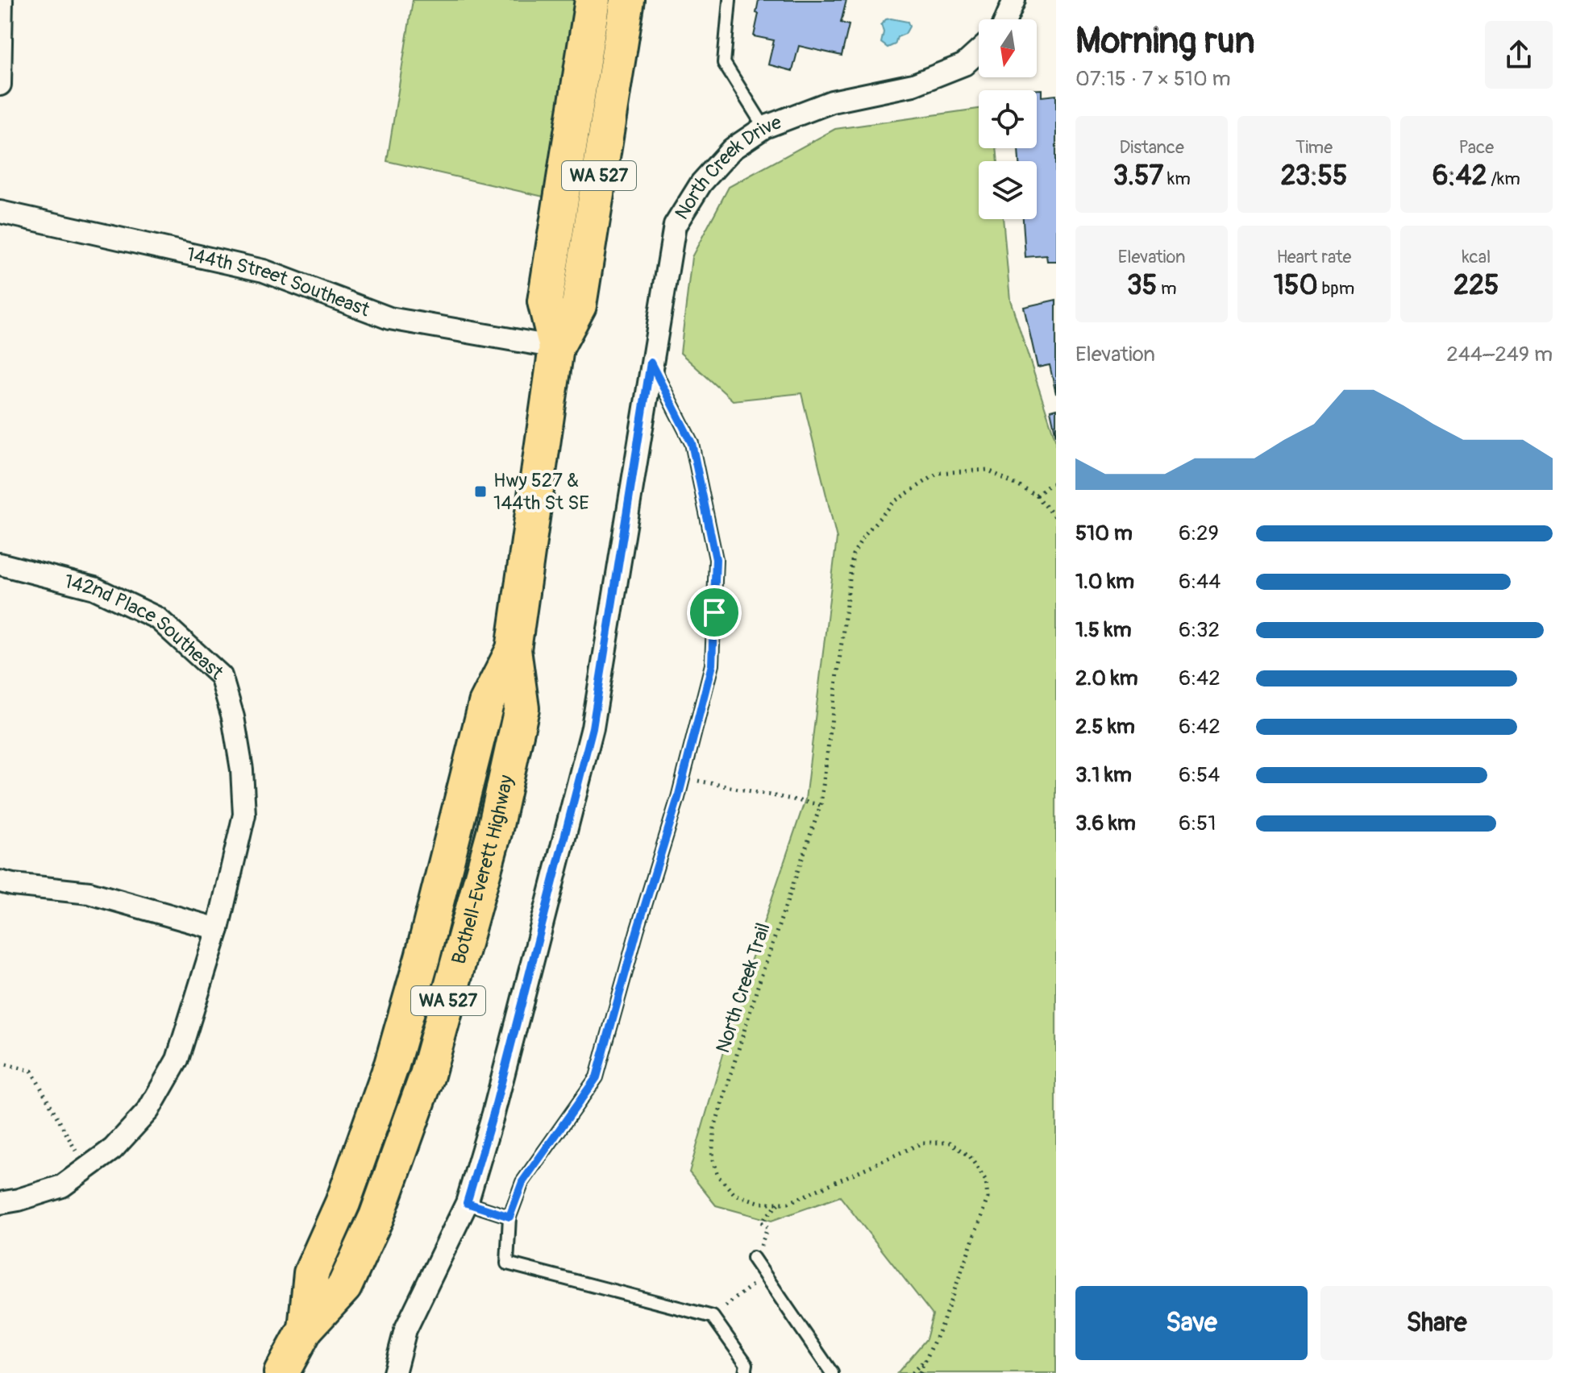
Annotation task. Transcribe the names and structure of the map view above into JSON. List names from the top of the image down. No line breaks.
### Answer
{"streets":{"main road":["WA 527","Bothell-Everett Highway"],"street":["North Creek Drive","144th Street Southeast","142nd Place Southeast"],"path":["North Creek Trail"]},"crossings":[["144th Street Southeast","Bothell-Everett Highway"]],"places":{"transit":["Hwy 527 & 144th St SE"]},"north":"bottom","page":{"heading":["Morning run","07:15 · 7 × 510 m"],"stats":[["Distance","3.57 km"],["Time","23:55"],["Pace","6:42 /km"],["Elevation","35 m"],["Heart rate","150 bpm"],["kcal","225"]],"chart":["Elevation","244–249 m"],"list":[{"name":"510 m","note":"6:29"},{"name":"1.0 km","note":"6:44"},{"name":"1.5 km","note":"6:32"},{"name":"2.0 km","note":"6:42"},{"name":"2.5 km","note":"6:42"},{"name":"3.1 km","note":"6:54"},{"name":"3.6 km","note":"6:51"}],"buttons":["Save","Share"]}}
